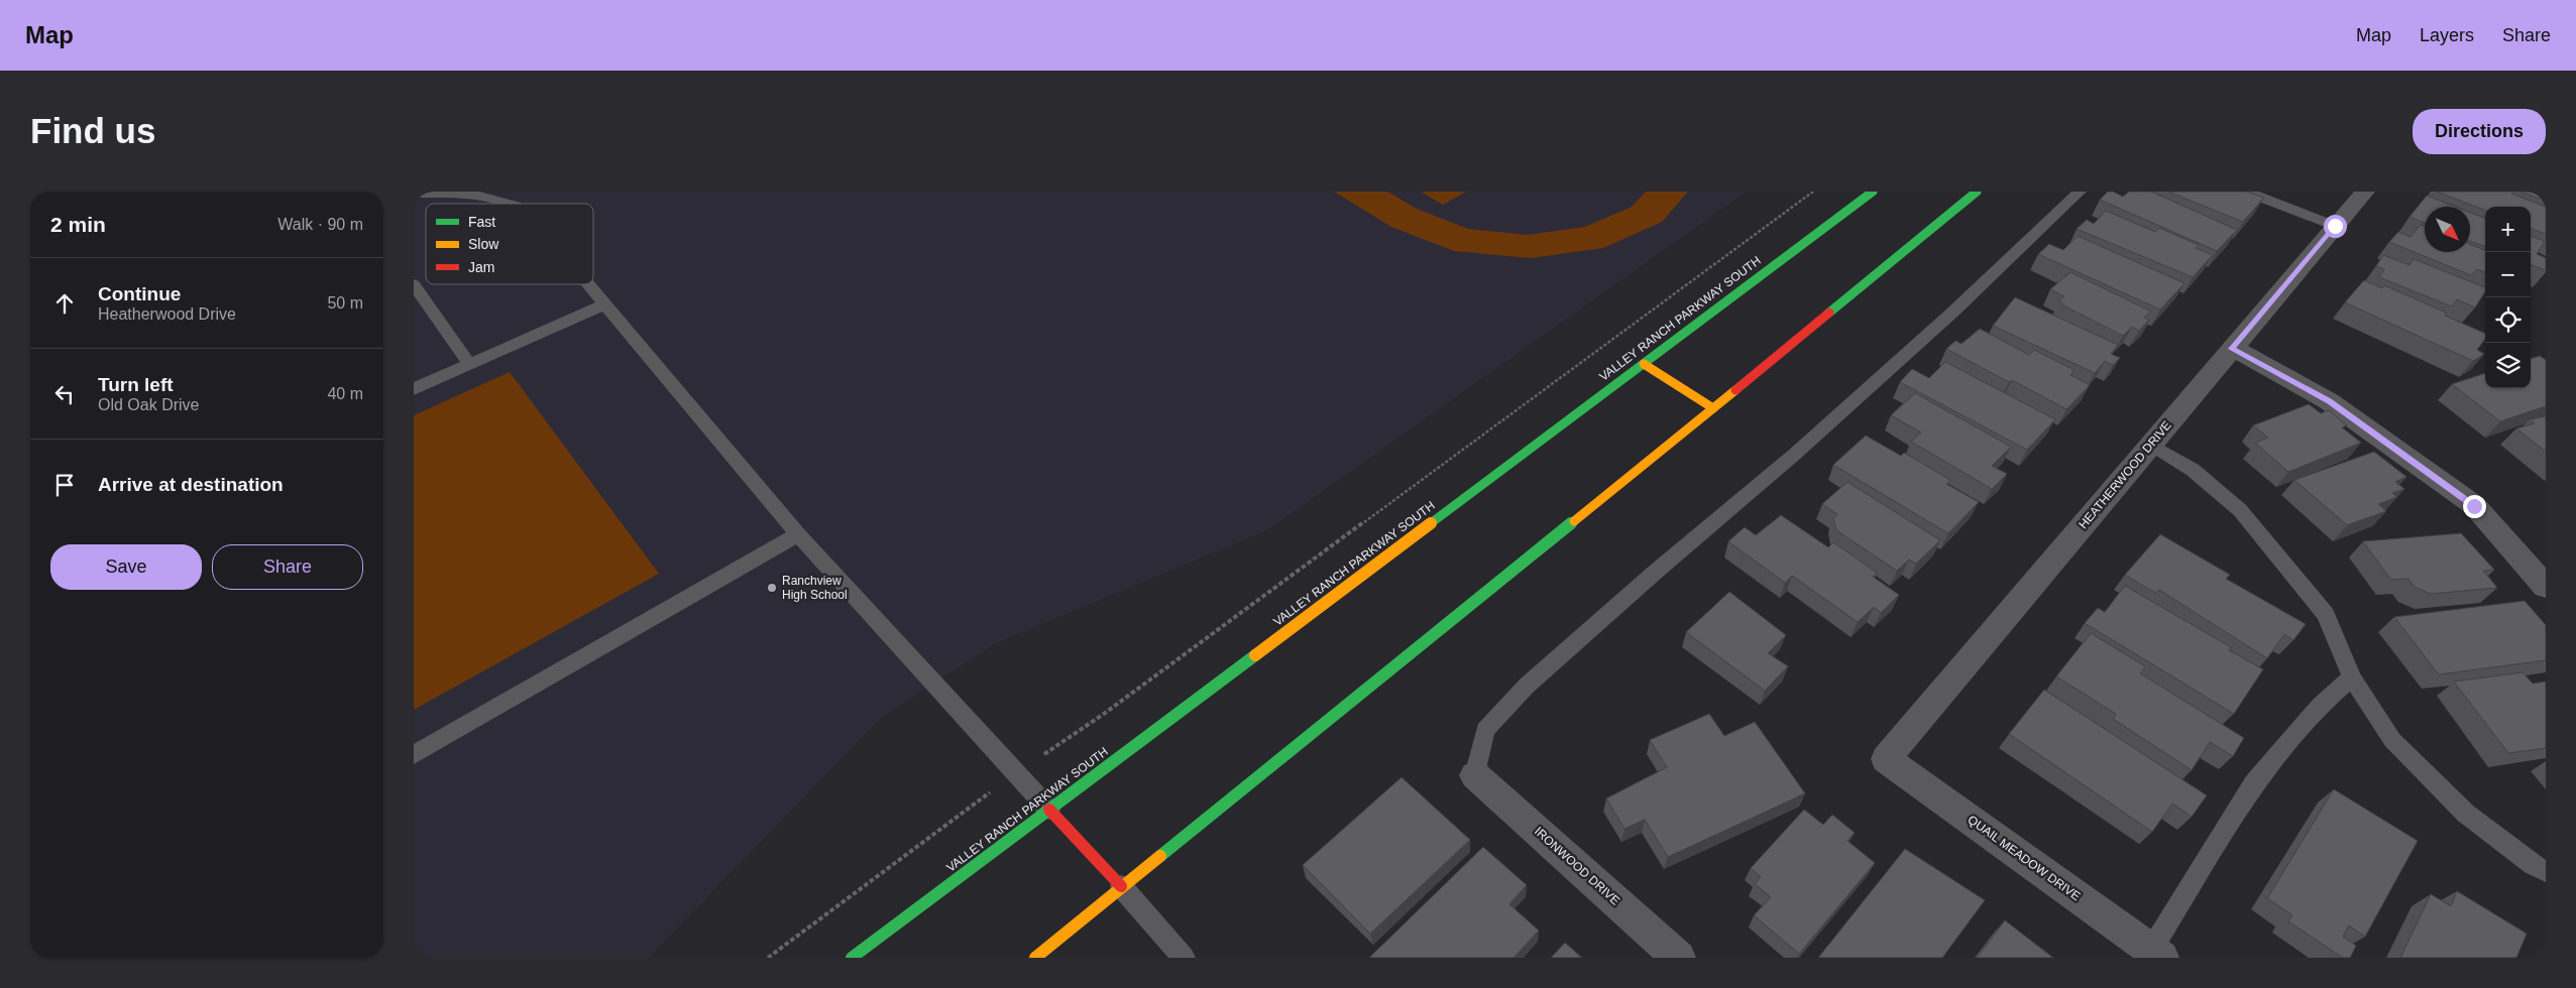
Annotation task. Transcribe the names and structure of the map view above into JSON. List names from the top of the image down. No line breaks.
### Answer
{"streets":{"street":["VALLEY RANCH PARKWAY SOUTH","HEATHERWOOD DRIVE","QUAIL MEADOW DRIVE","IRONWOOD DRIVE"]},"crossings":[["HEATHERWOOD DRIVE","QUAIL MEADOW DRIVE"]],"places":["Ranchview High School"],"legend":["Fast","Slow","Jam"],"north":"bottom right","page":{"header":"Map","nav":["Map","Layers","Share"],"buttons":["Directions",["Save","Share"]],"title":"Find us","heading":["2 min","Walk · 90 m"],"map_buttons":["+","−"],"list":[["Continue","Heatherwood Drive","50 m"],["Turn left","Old Oak Drive","40 m"],"Arrive at destination"]}}
